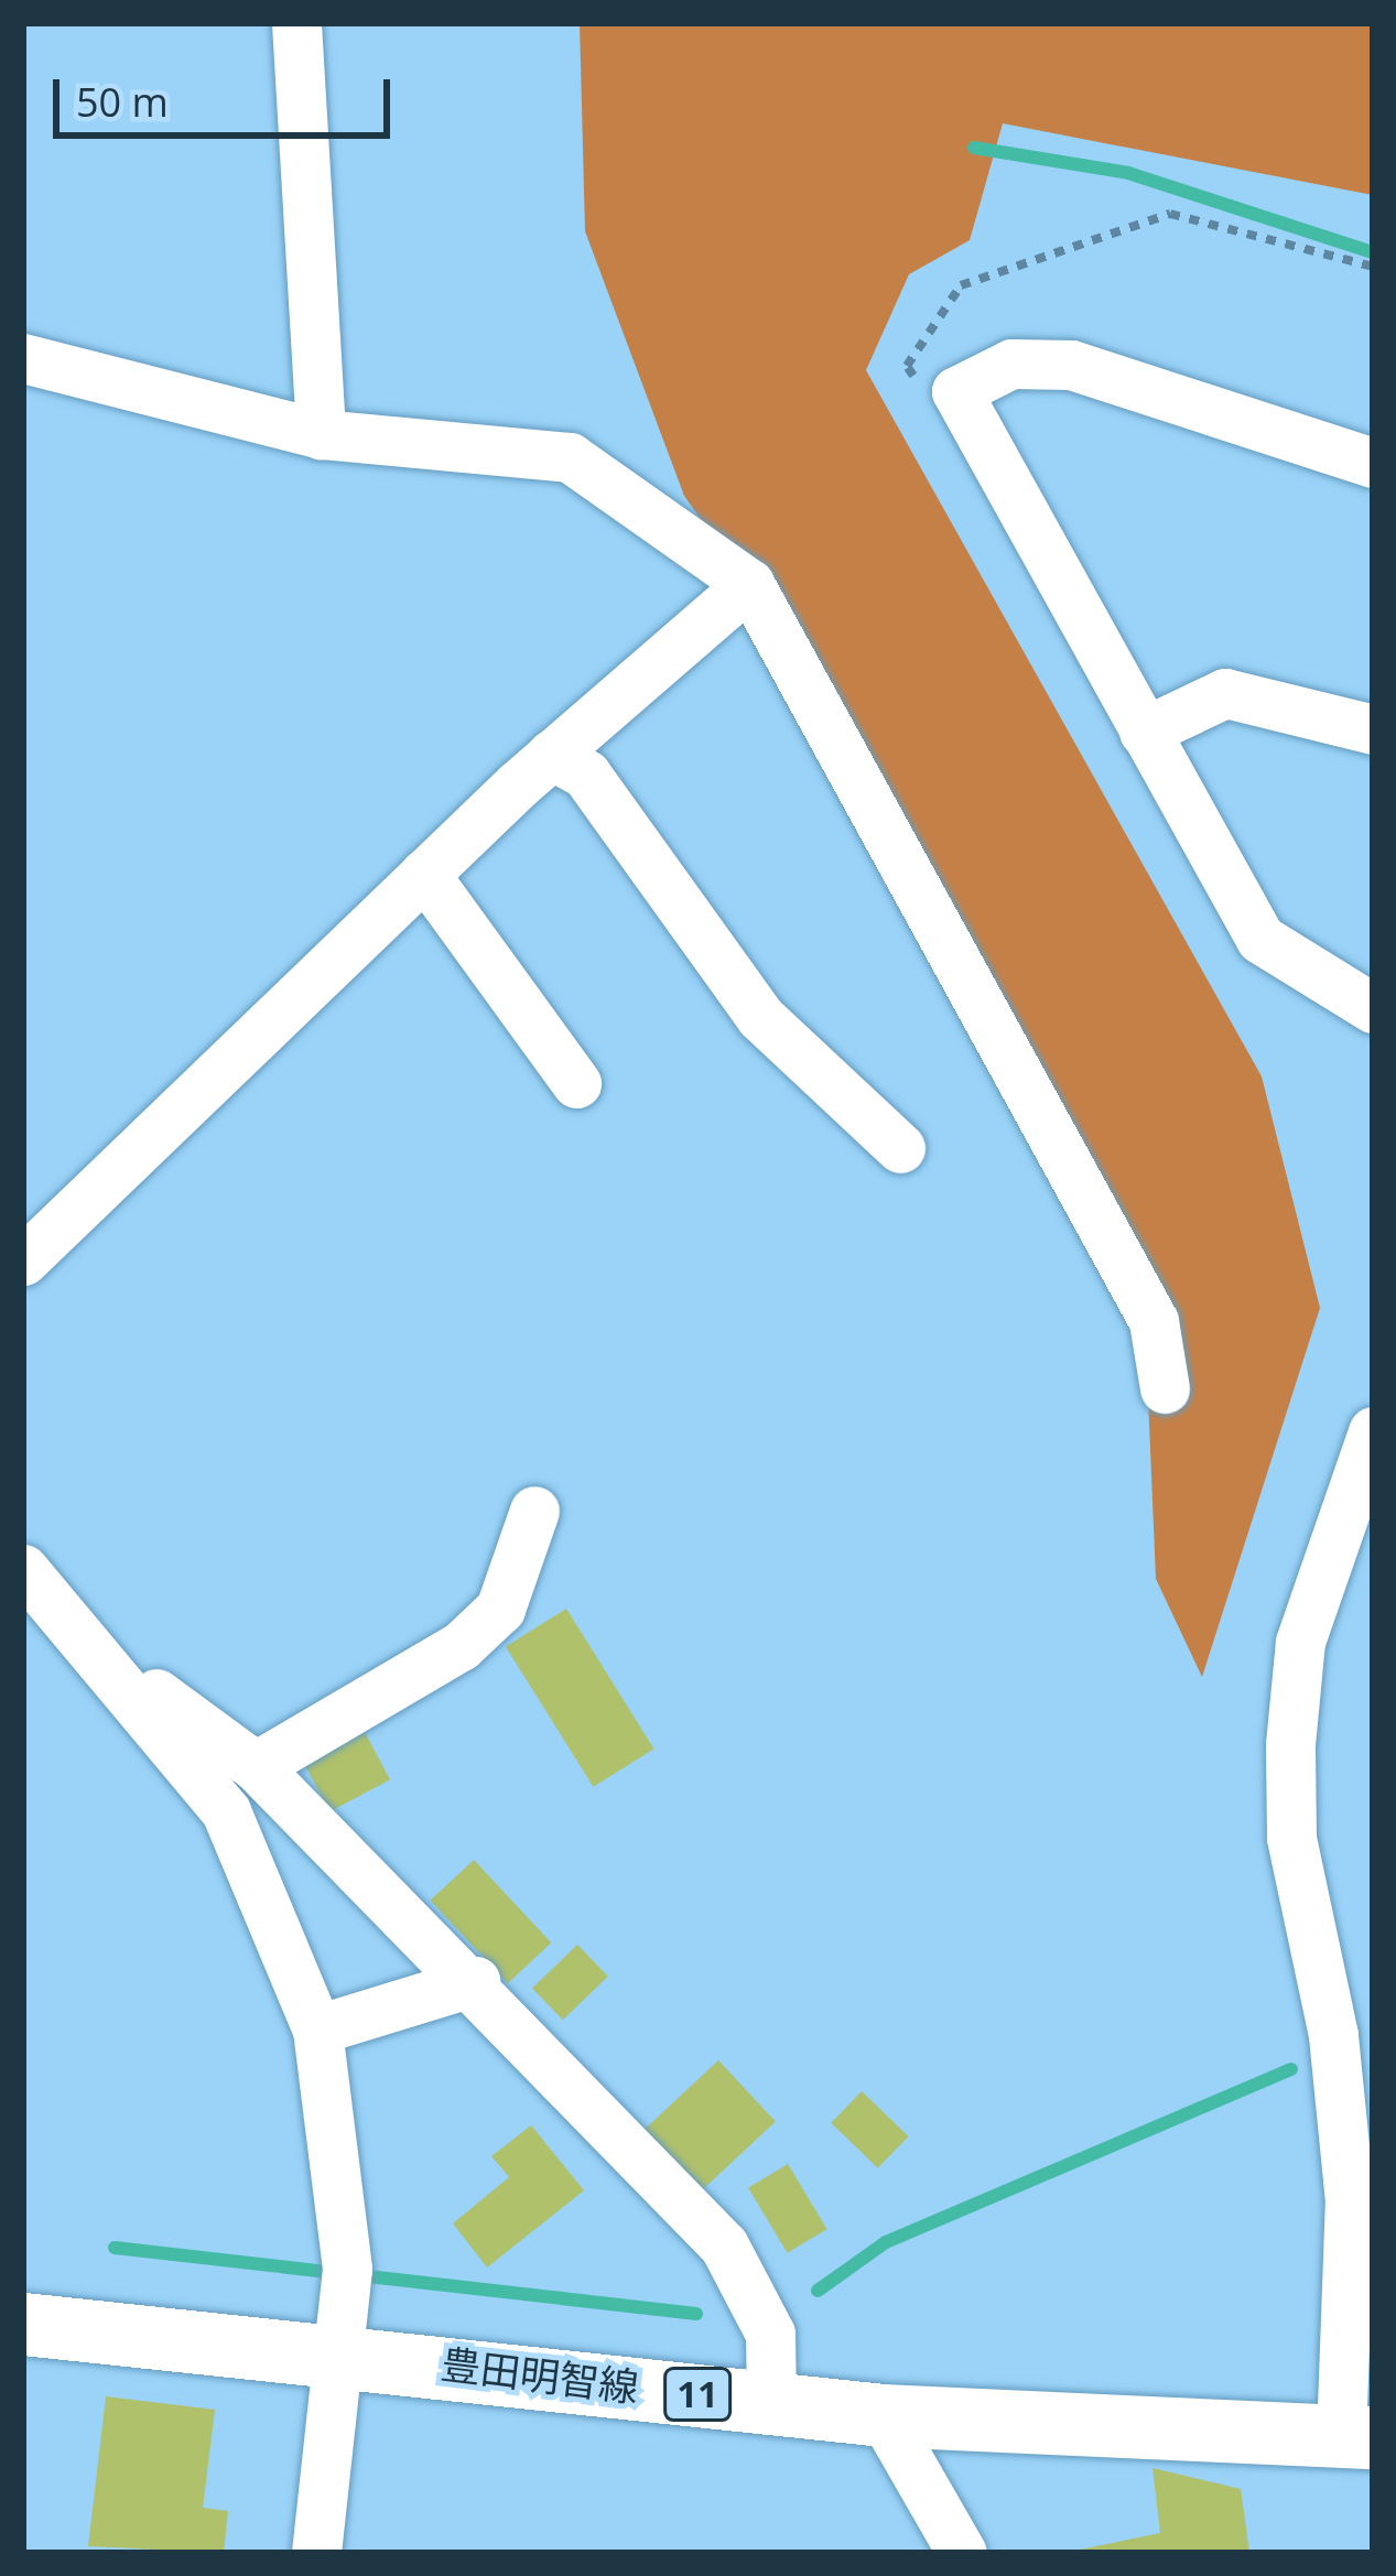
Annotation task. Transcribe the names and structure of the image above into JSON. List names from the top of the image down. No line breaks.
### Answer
{"streets":{"main road":["豊田明智線","11"]},"scale_bar":"50 m"}
